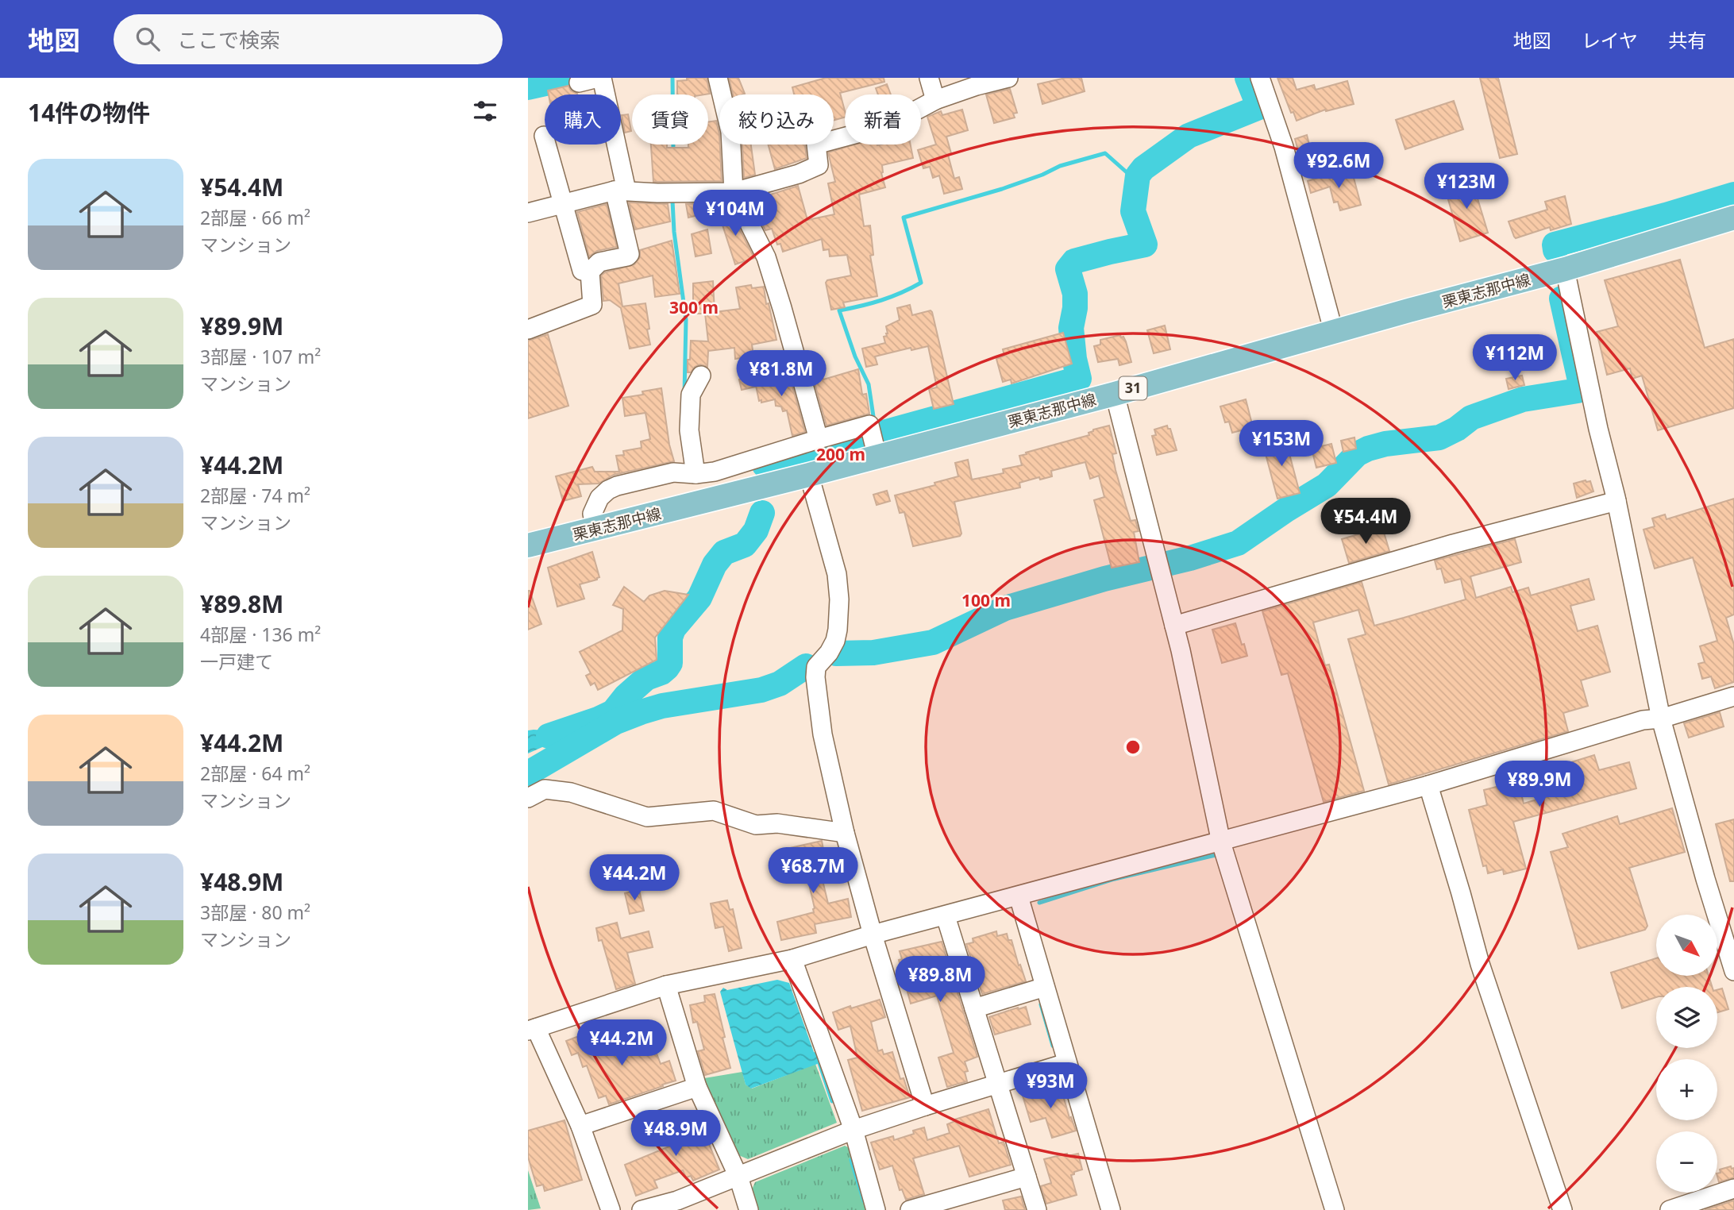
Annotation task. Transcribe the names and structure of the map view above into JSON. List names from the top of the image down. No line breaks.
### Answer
{"streets":{"main road":["栗東志那中線","31"]},"north":"bottom right","page":{"header":"地図","search":"ここで検索","nav":["地図","レイヤ","共有"],"heading":"14件の物件","chip":["購入","賃貸","絞り込み","新着"],"price":["¥92.6M","¥123M","¥104M","¥112M","¥81.8M","¥153M","¥54.4M","¥89.9M","¥68.7M","¥44.2M","¥89.8M","¥44.2M","¥93M","¥48.9M"],"list":[{"name":"¥54.4M","note":"2部屋 · 66 m² · マンション"},{"name":"¥89.9M","note":"3部屋 · 107 m² · マンション"},{"name":"¥44.2M","note":"2部屋 · 74 m² · マンション"},{"name":"¥89.8M","note":"4部屋 · 136 m² · 一戸建て"},{"name":"¥44.2M","note":"2部屋 · 64 m² · マンション"},{"name":"¥48.9M","note":"3部屋 · 80 m² · マンション"}],"map_buttons":["+","−"]},"rings":["300 m","200 m","100 m"]}
